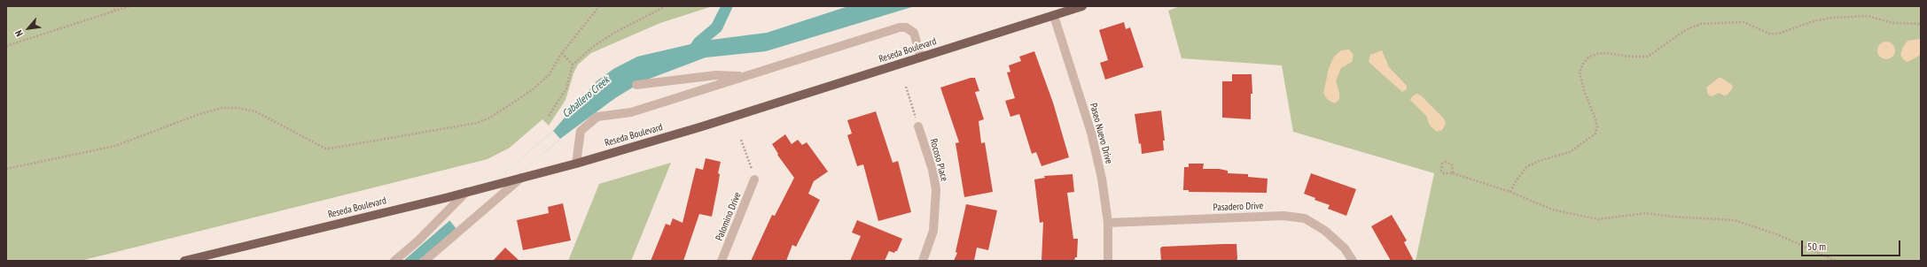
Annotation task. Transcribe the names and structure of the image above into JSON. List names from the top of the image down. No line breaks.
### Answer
{"streets":{"main road":["Reseda Boulevard"],"street":["Paseo Nuevo Drive","Rocoso Place","Pasadero Drive","Palomino Drive"]},"crossings":[["Reseda Boulevard","Paseo Nuevo Drive"],["Paseo Nuevo Drive","Pasadero Drive"]],"water":["Caballero Creek"],"scale_bar":"50 m","north":"bottom left"}
